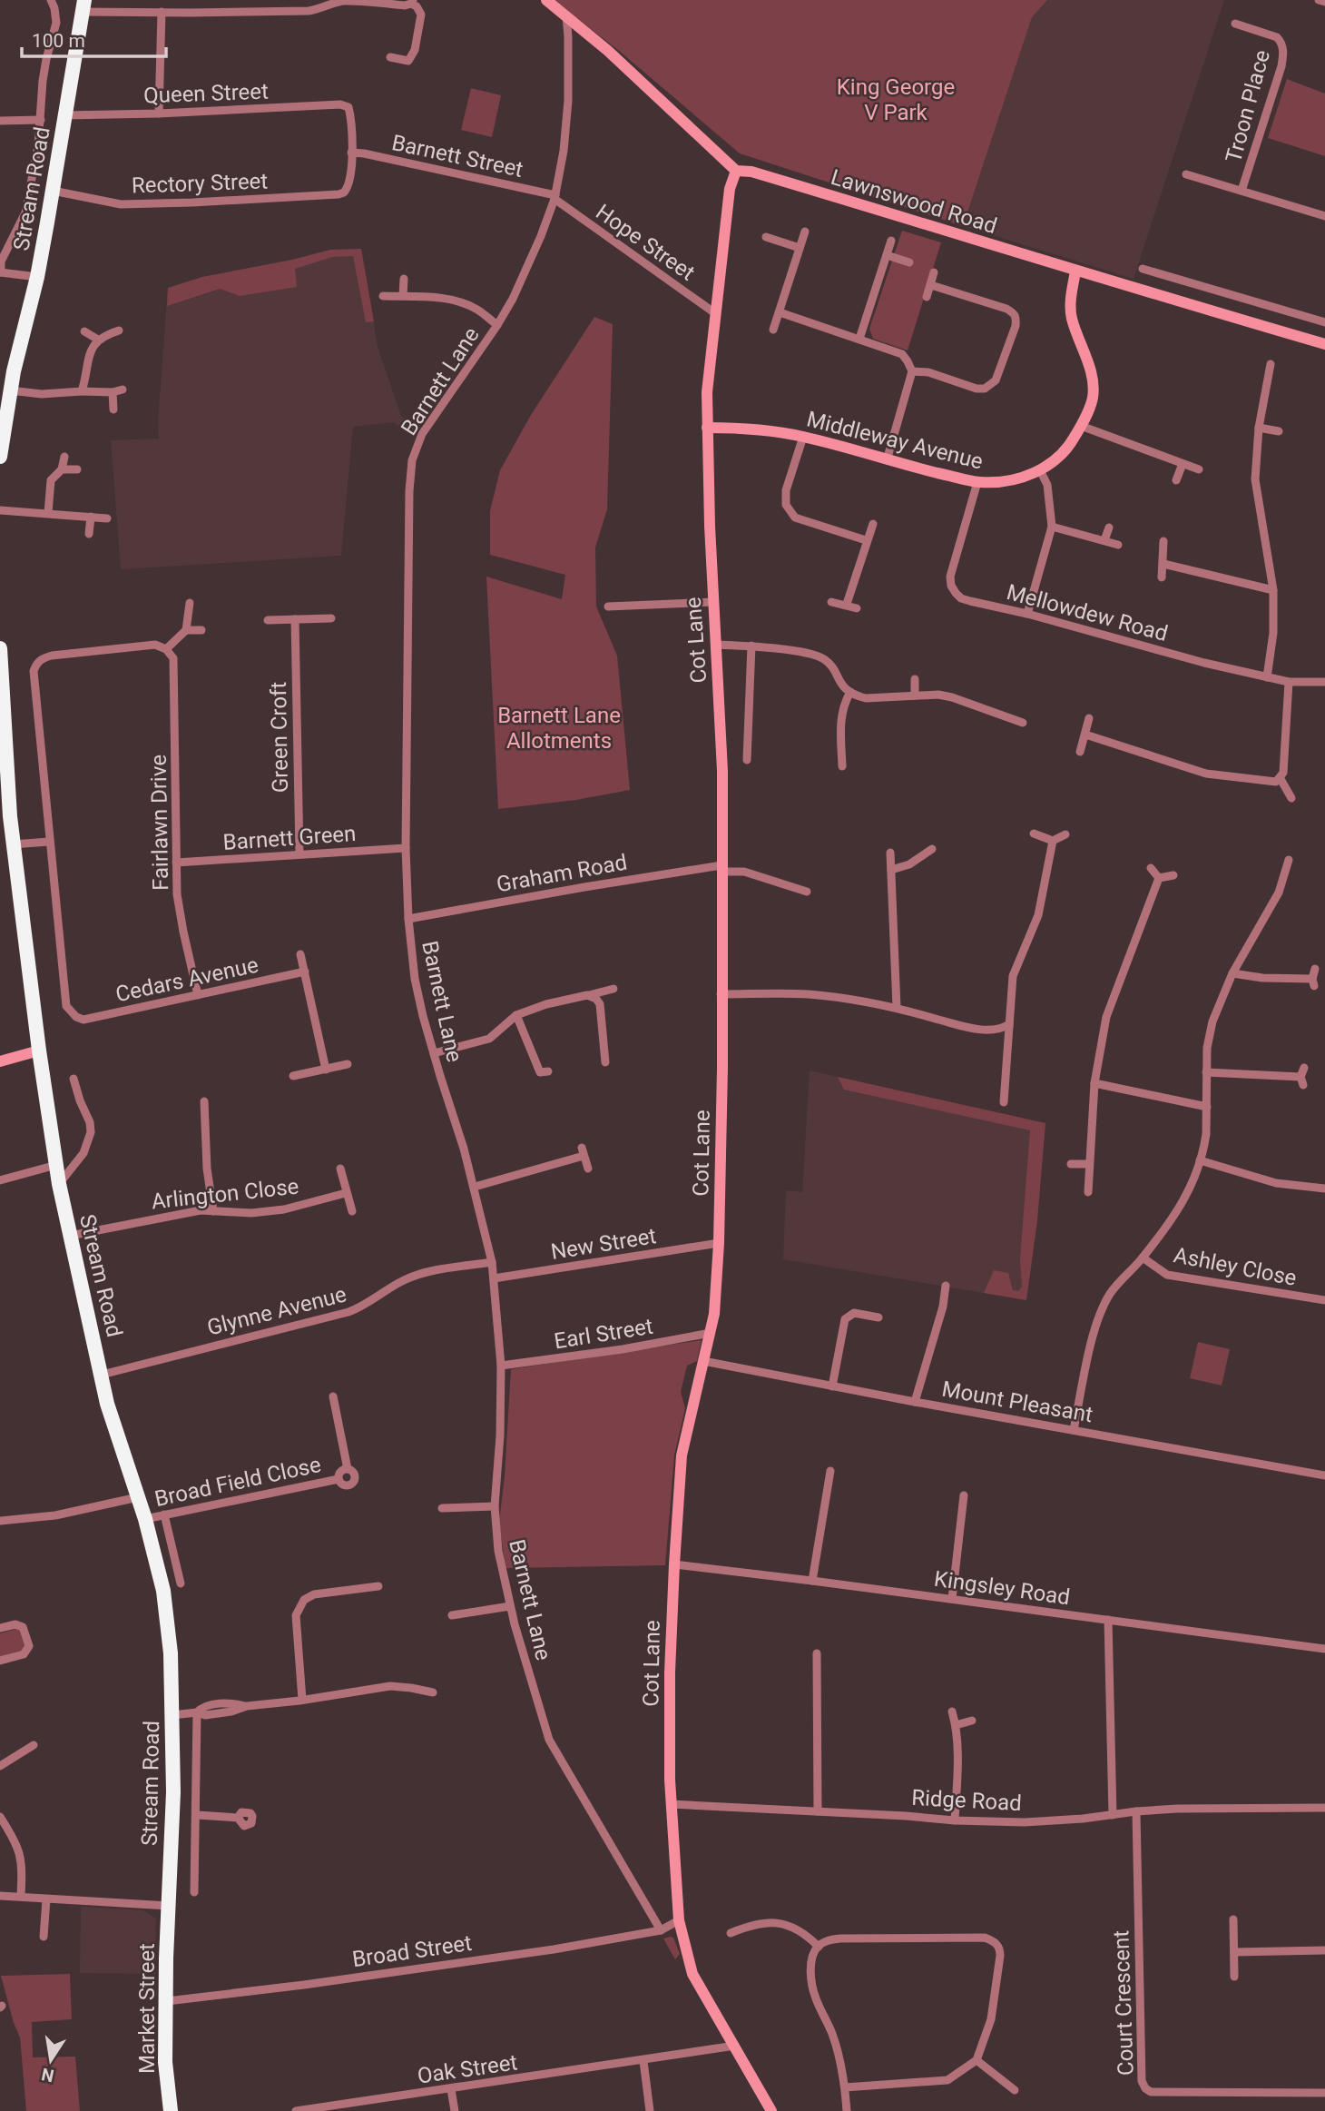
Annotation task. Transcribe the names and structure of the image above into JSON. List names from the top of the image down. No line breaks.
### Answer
{"streets":{"highway":["Stream Road","Market Street"],"street":["Queen Street","Troon Place","Barnett Street","Rectory Street","Lawnswood Road","Hope Street","Barnett Lane","Middleway Avenue","Mellowdew Road","Cot Lane","Green Croft","Fairlawn Drive","Barnett Green","Graham Road","Cedars Avenue","Arlington Close","New Street","Ashley Close","Glynne Avenue","Earl Street","Mount Pleasant","Broad Field Close","Kingsley Road","Ridge Road","Broad Street","Court Crescent","Oak Street"]},"crossings":[["Queen Street","Barnett Street"],["Queen Street","Rectory Street"],["Queen Street","Stream Road"],["Barnett Street","Rectory Street"],["Barnett Street","Hope Street"],["Barnett Street","Barnett Lane"],["Rectory Street","Stream Road"],["Stream Road","Arlington Close"],["Stream Road","Glynne Avenue"],["Stream Road","Broad Field Close"],["Stream Road","Market Street"],["Lawnswood Road","Middleway Avenue"],["Lawnswood Road","Cot Lane"],["Hope Street","Barnett Lane"],["Hope Street","Cot Lane"],["Barnett Lane","Barnett Green"],["Barnett Lane","Graham Road"],["Barnett Lane","New Street"],["Barnett Lane","Glynne Avenue"],["Barnett Lane","Earl Street"],["Barnett Lane","Broad Street"],["Middleway Avenue","Mellowdew Road"],["Middleway Avenue","Cot Lane"],["Cot Lane","Graham Road"],["Cot Lane","New Street"],["Cot Lane","Earl Street"],["Cot Lane","Mount Pleasant"],["Cot Lane","Kingsley Road"],["Cot Lane","Ridge Road"],["Cot Lane","Oak Street"],["Green Croft","Barnett Green"],["Fairlawn Drive","Barnett Green"],["Fairlawn Drive","Cedars Avenue"],["Ridge Road","Court Crescent"],["Broad Street","Market Street"]],"parks":["King George V Park","Barnett Lane Allotments"],"scale_bar":"100 m","north":"bottom"}
